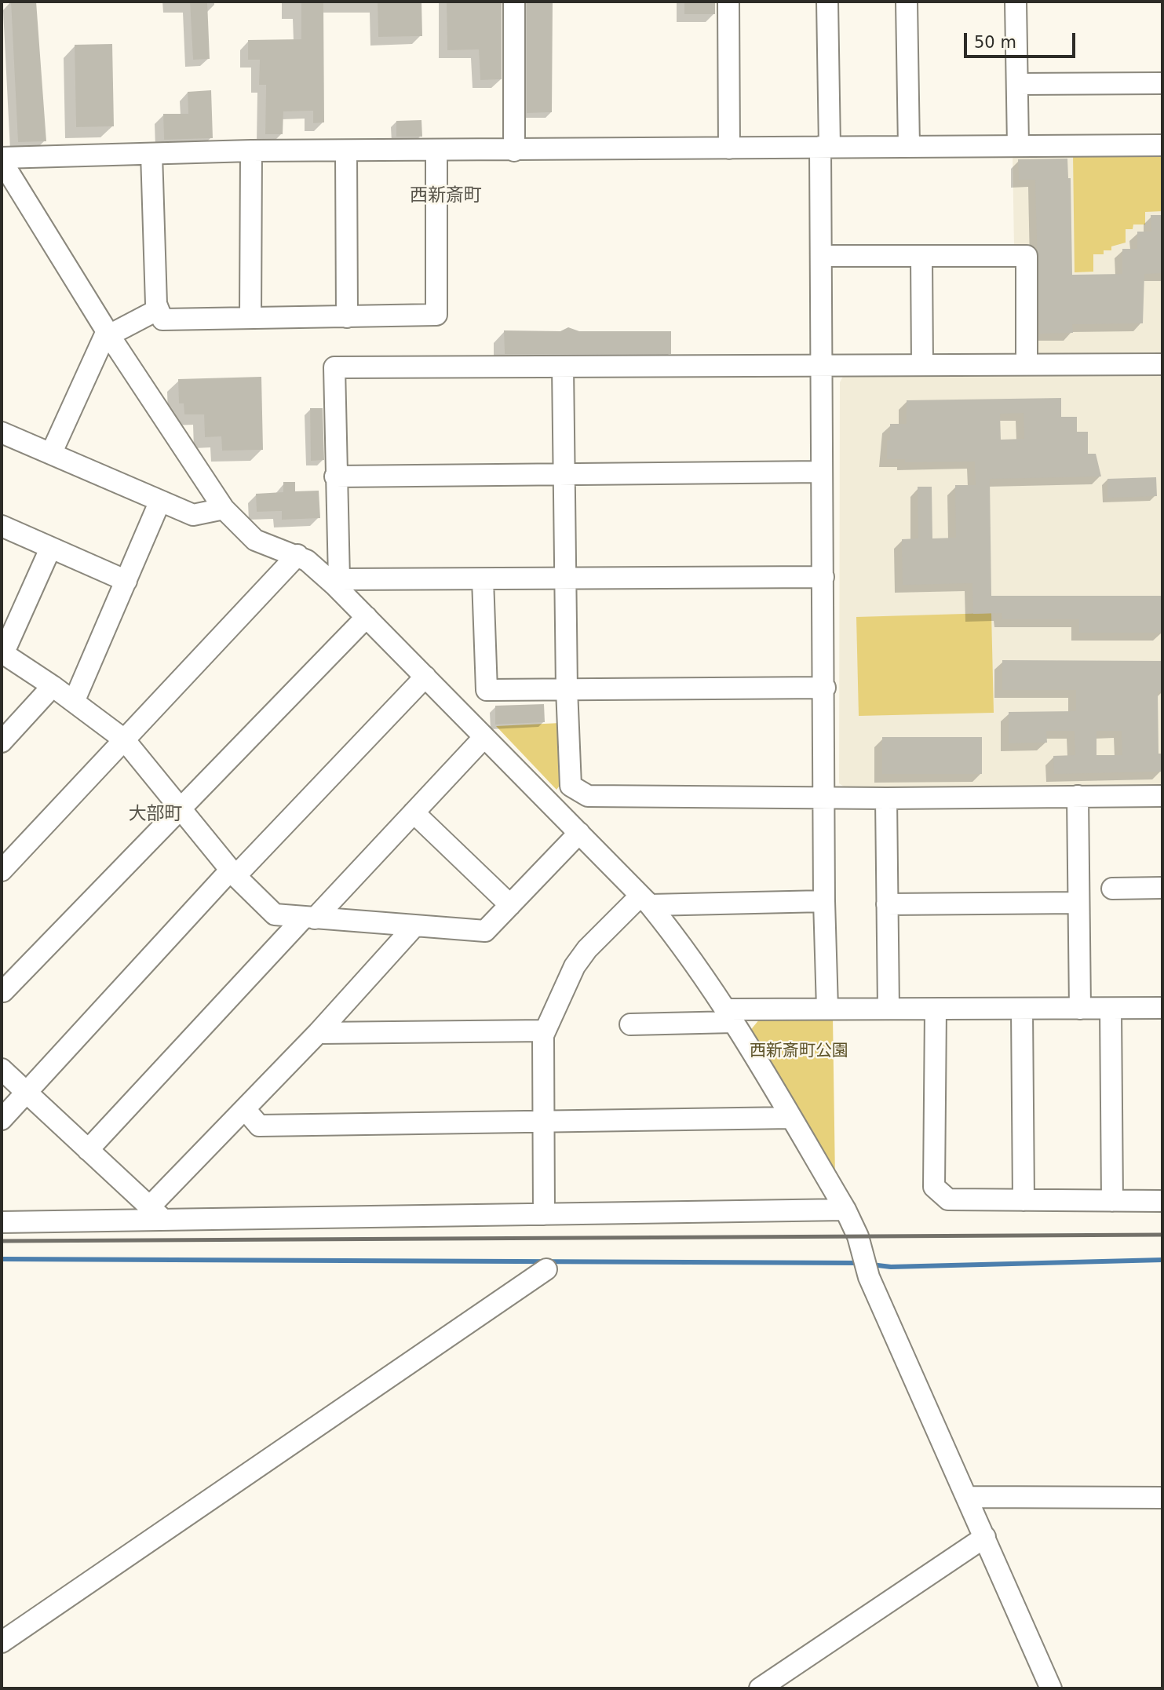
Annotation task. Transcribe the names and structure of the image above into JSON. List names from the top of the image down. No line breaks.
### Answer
{"districts":["西新斎町","大部町"],"parks":["西新斎町公園"],"scale_bar":"50 m"}
